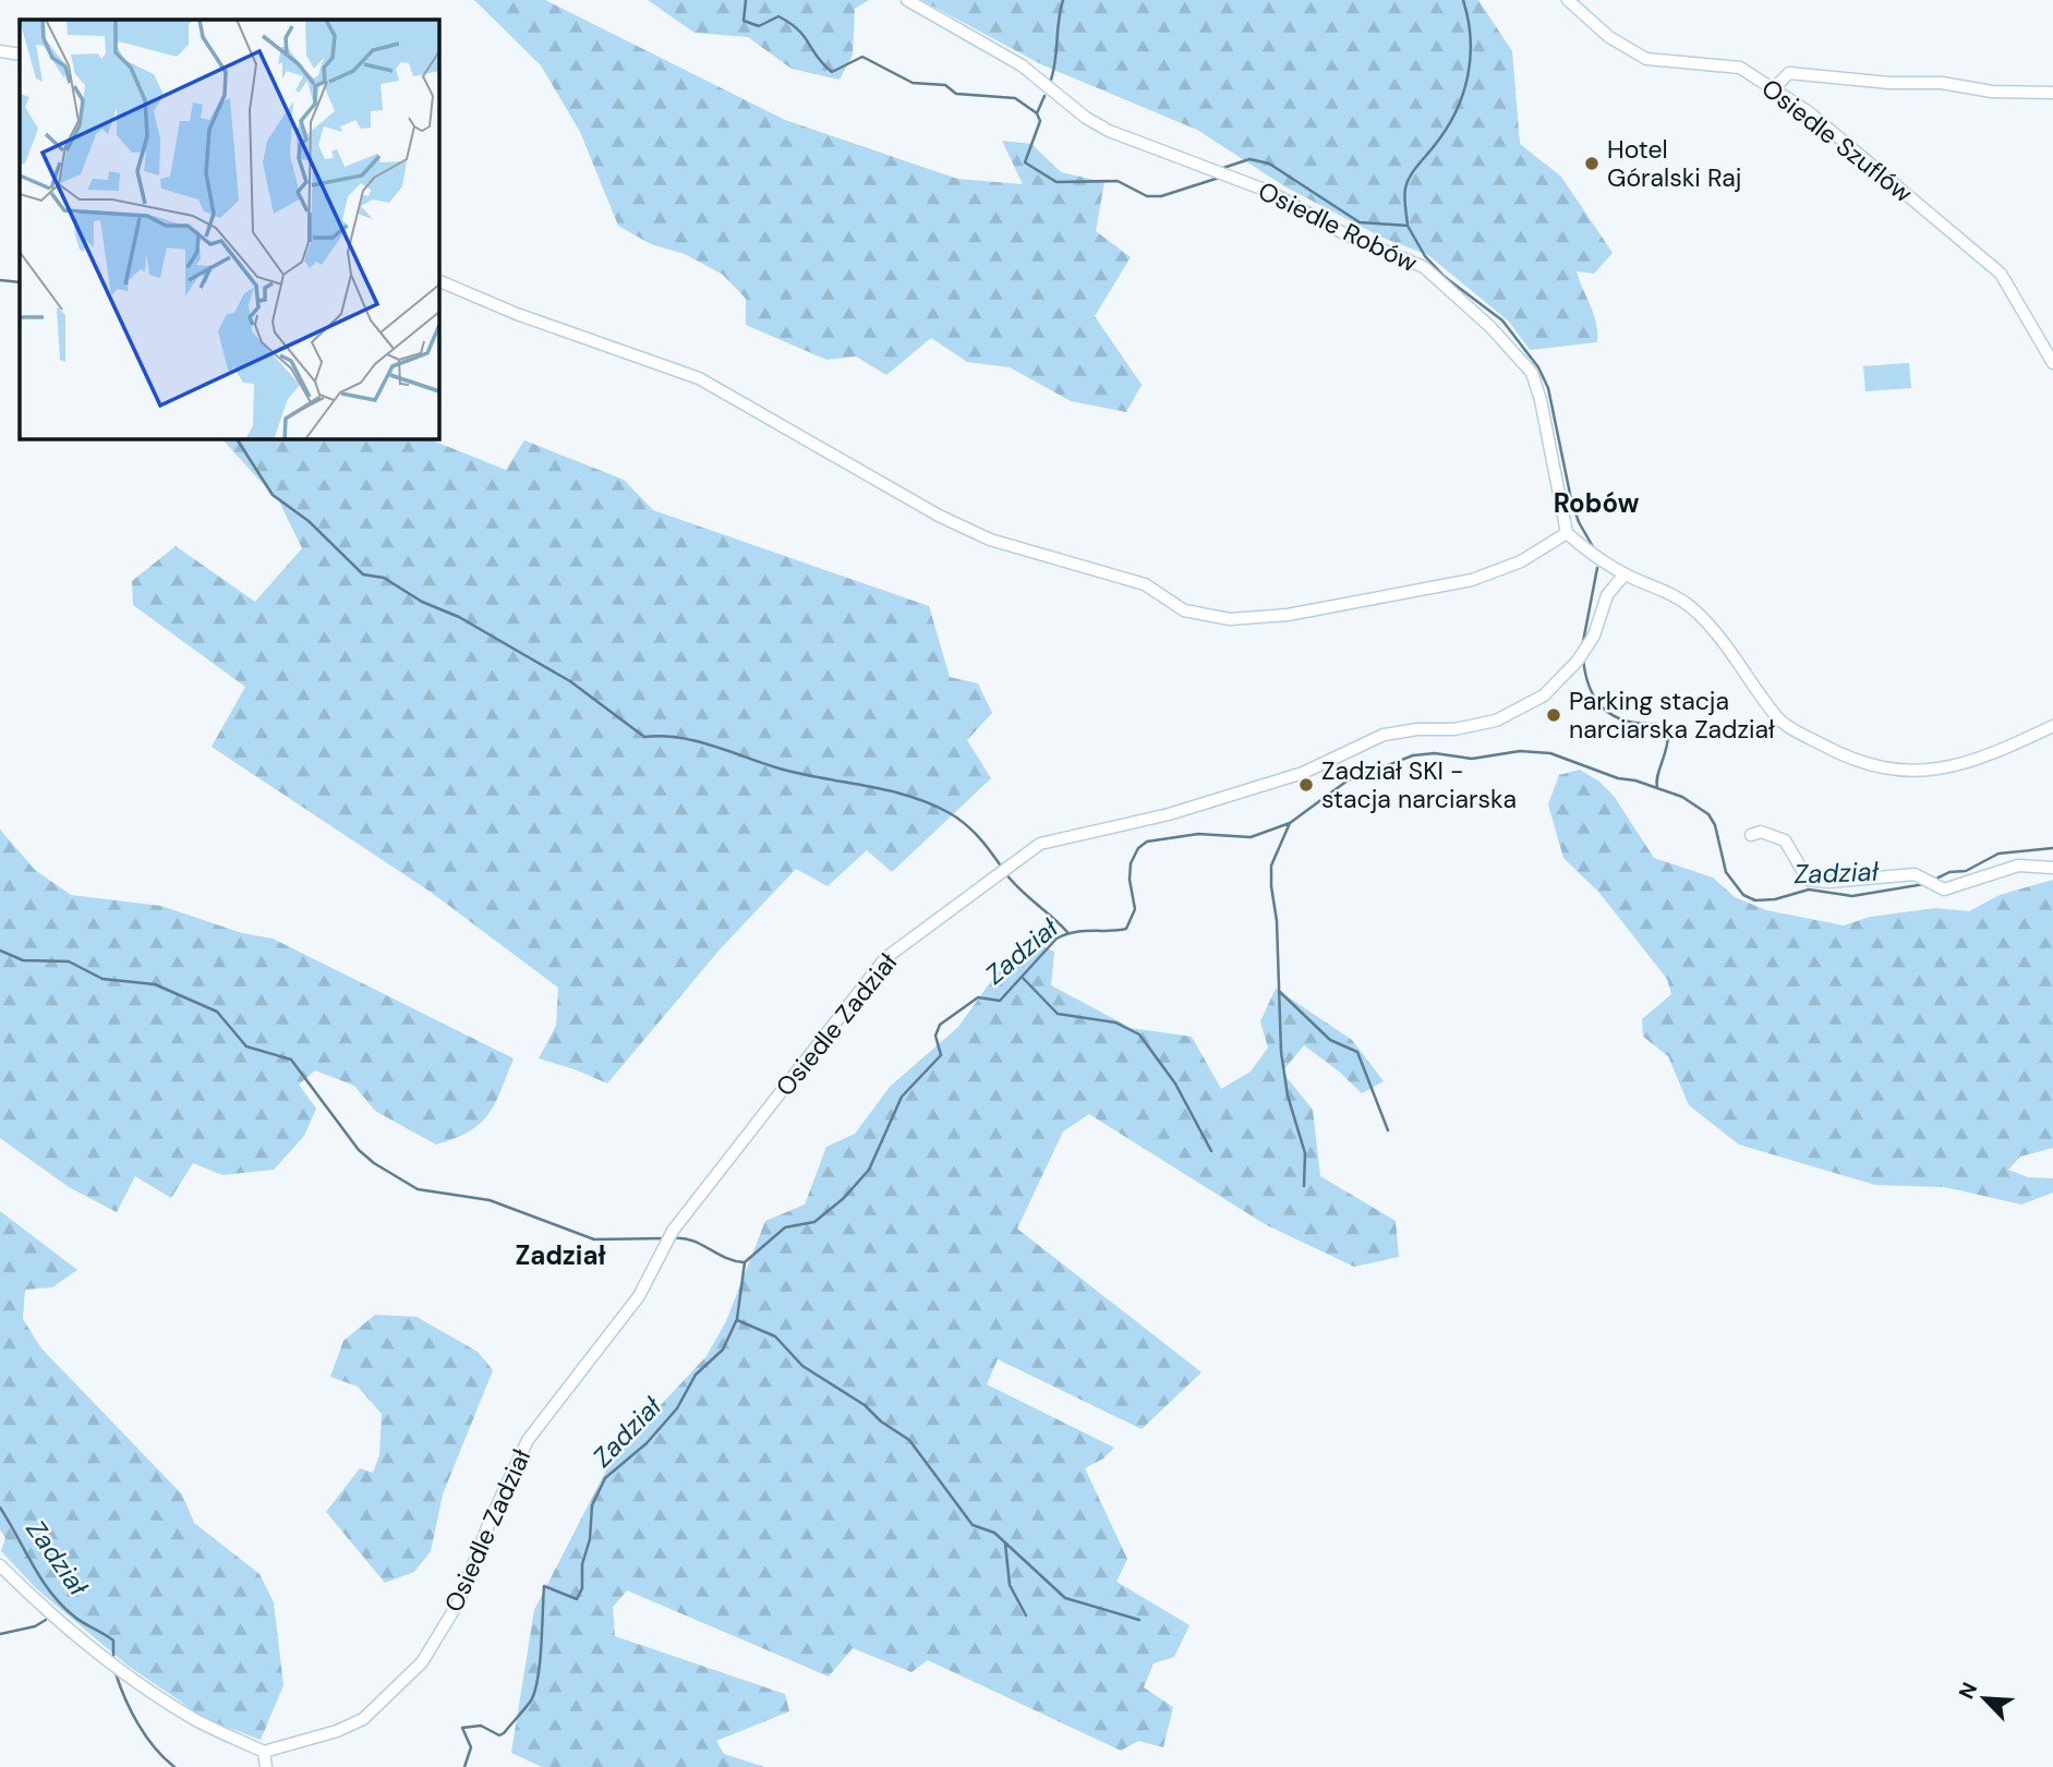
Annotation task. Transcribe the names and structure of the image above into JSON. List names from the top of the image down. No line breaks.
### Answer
{"streets":{"street":["Osiedle Szuflów","Osiedle Robów","Osiedle Zadział"]},"districts":["Robów","Zadział"],"water":["Zadział"],"places":["Hotel Góralski Raj","Parking stacja narciarska Zadział","Zadział SKI - stacja narciarska"],"north":"top left"}
